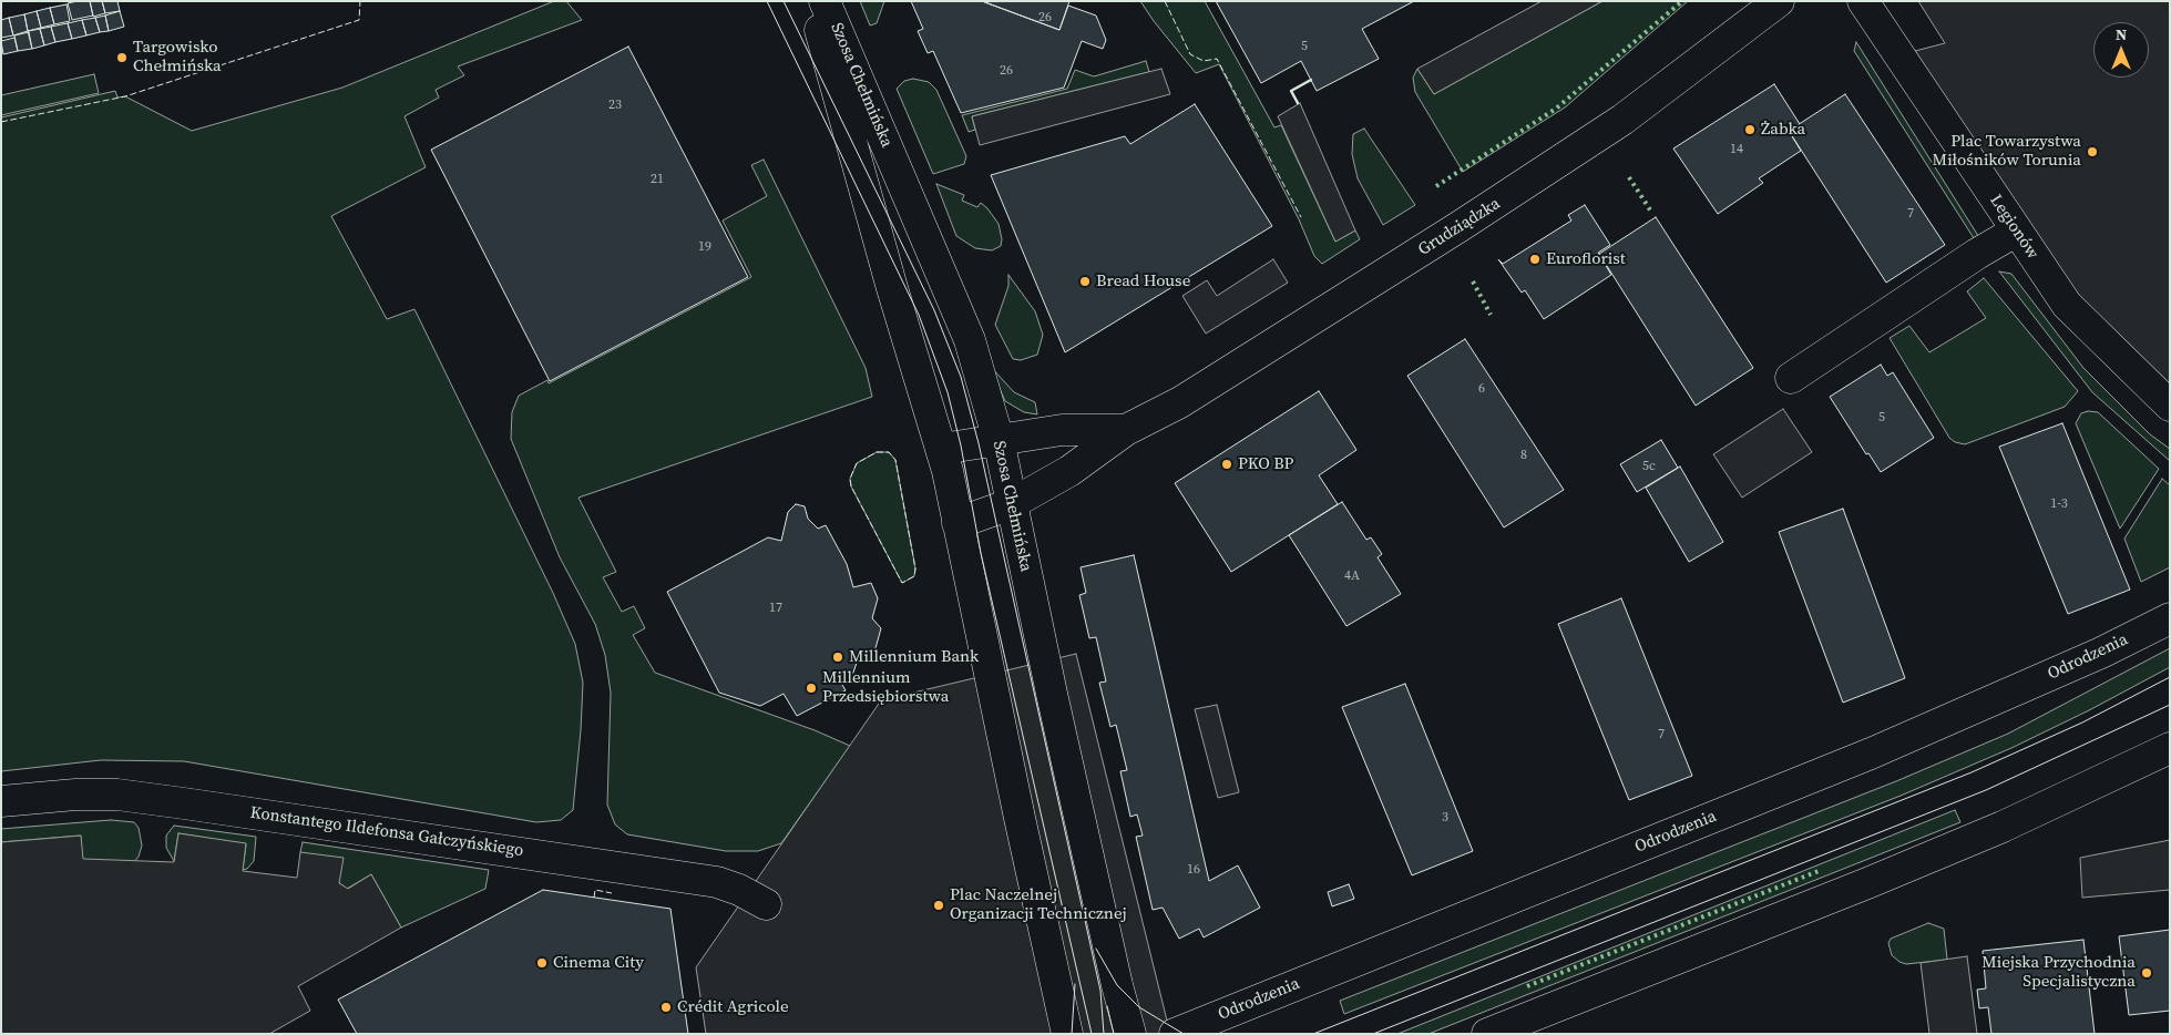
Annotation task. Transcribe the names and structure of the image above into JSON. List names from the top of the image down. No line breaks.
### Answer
{"streets":{"street":["Szosa Chełmińska","Grudziądzka","Legionów","Odrodzenia","Konstantego Ildefonsa Gałczyńskiego"]},"crossings":[["Szosa Chełmińska","Grudziądzka"]],"places":["Targowisko Chełmińska","Żabka","Plac Towarzystwa Miłośników Torunia","Euroflorist","Bread House","PKO BP","Millennium Bank","Millennium Przedsiębiorstwa","Plac Naczelnej Organizacji Technicznej","Cinema City","Miejska Przychodnia Specjalistyczna","Crédit Agricole"],"house_numbers":["26","5","26","23","14","21","7","19","6","5","8","5c","1-3","4A","17","7","3","16"],"north":"top"}
